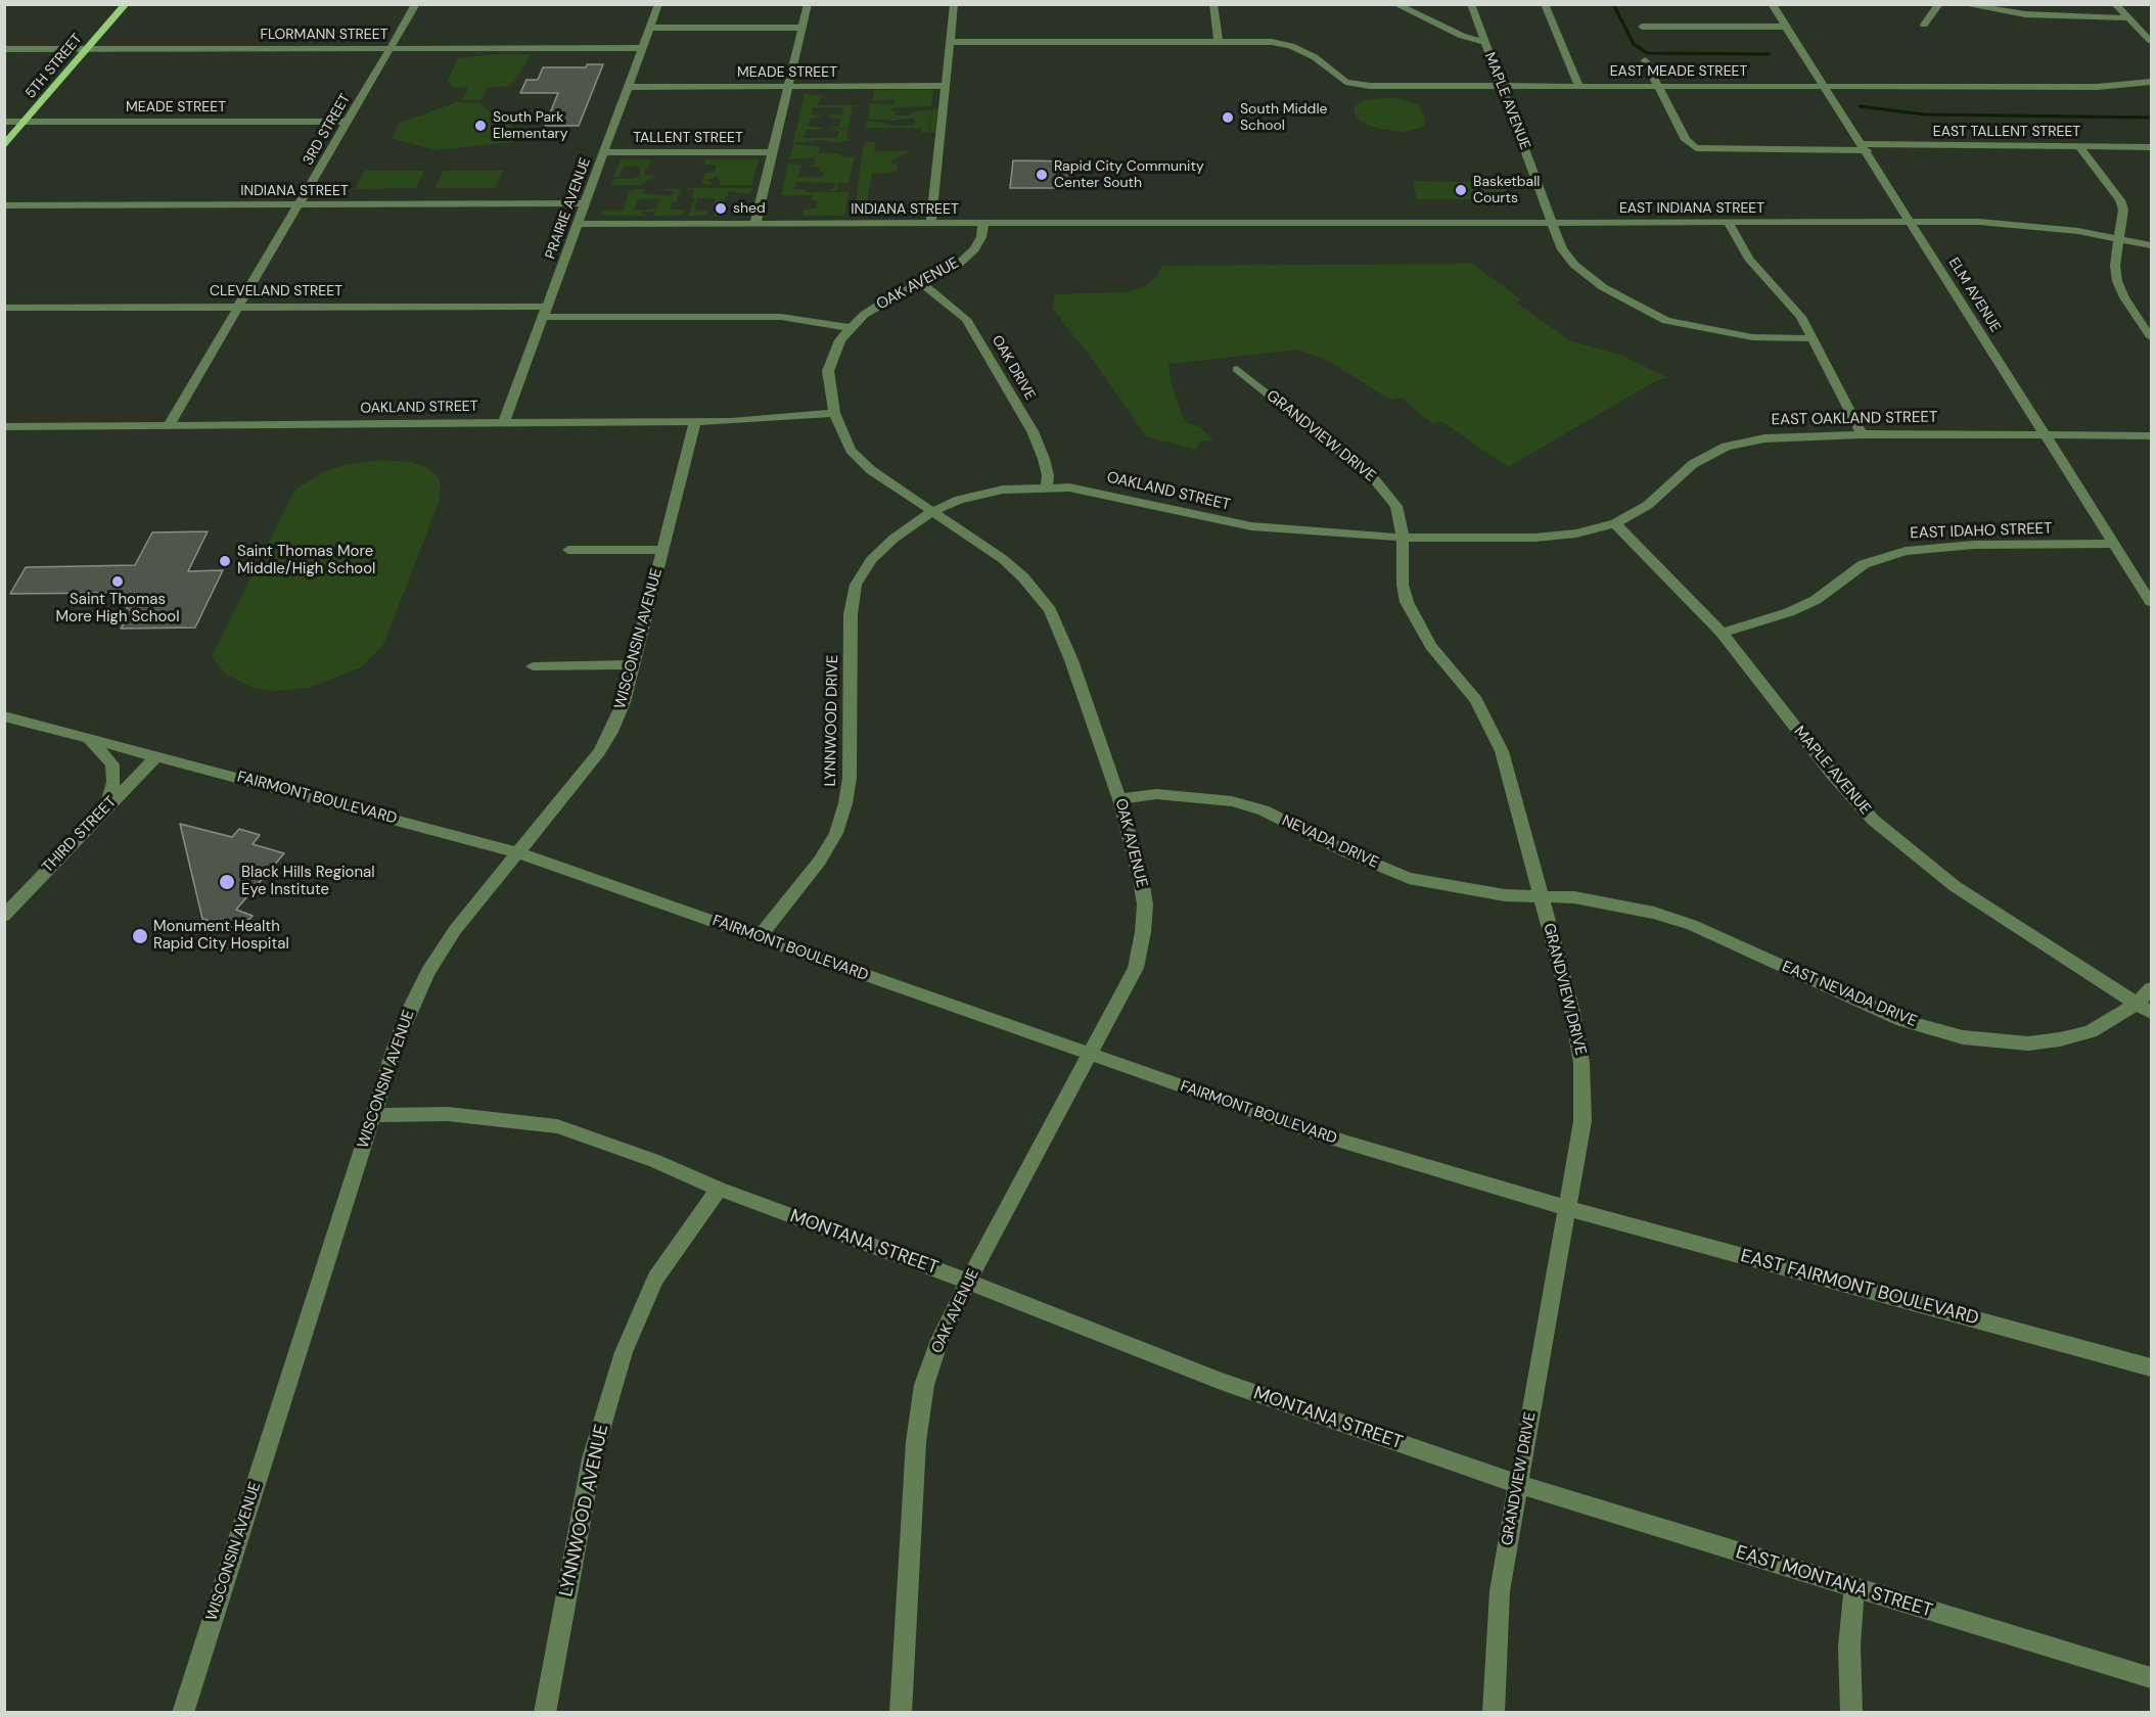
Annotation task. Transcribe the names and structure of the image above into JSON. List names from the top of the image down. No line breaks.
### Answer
{"streets":{"main road":["5TH STREET"],"street":["FLORMANN STREET","EAST MEADE STREET","MEADE STREET","MAPLE AVENUE","3RD STREET","EAST TALLENT STREET","TALLENT STREET","INDIANA STREET","PRAIRIE AVENUE","EAST INDIANA STREET","OAK AVENUE","CLEVELAND STREET","ELM AVENUE","OAK DRIVE","OAKLAND STREET","EAST OAKLAND STREET","GRANDVIEW DRIVE","EAST IDAHO STREET","WISCONSIN AVENUE","LYNNWOOD DRIVE","FAIRMONT BOULEVARD","THIRD STREET","NEVADA DRIVE","EAST NEVADA DRIVE","MONTANA STREET","EAST FAIRMONT BOULEVARD","LYNNWOOD AVENUE","EAST MONTANA STREET"]},"crossings":[["FLORMANN STREET","5TH STREET"],["FLORMANN STREET","3RD STREET"],["FLORMANN STREET","PRAIRIE AVENUE"],["5TH STREET","MEADE STREET"],["EAST MEADE STREET","MAPLE AVENUE"],["EAST MEADE STREET","EAST TALLENT STREET"],["EAST MEADE STREET","ELM AVENUE"],["MEADE STREET","3RD STREET"],["MEADE STREET","PRAIRIE AVENUE"],["MAPLE AVENUE","EAST INDIANA STREET"],["MAPLE AVENUE","EAST OAKLAND STREET"],["MAPLE AVENUE","EAST IDAHO STREET"],["MAPLE AVENUE","EAST NEVADA DRIVE"],["3RD STREET","INDIANA STREET"],["3RD STREET","CLEVELAND STREET"],["3RD STREET","OAKLAND STREET"],["EAST TALLENT STREET","ELM AVENUE"],["TALLENT STREET","PRAIRIE AVENUE"],["INDIANA STREET","PRAIRIE AVENUE"],["INDIANA STREET","EAST INDIANA STREET"],["INDIANA STREET","OAK AVENUE"],["PRAIRIE AVENUE","CLEVELAND STREET"],["PRAIRIE AVENUE","OAKLAND STREET"],["EAST INDIANA STREET","ELM AVENUE"],["OAK AVENUE","CLEVELAND STREET"],["OAK AVENUE","OAK DRIVE"],["OAK AVENUE","OAKLAND STREET"],["OAK AVENUE","LYNNWOOD DRIVE"],["OAK AVENUE","FAIRMONT BOULEVARD"],["OAK AVENUE","NEVADA DRIVE"],["OAK AVENUE","MONTANA STREET"],["ELM AVENUE","EAST OAKLAND STREET"],["ELM AVENUE","EAST IDAHO STREET"],["OAK DRIVE","OAKLAND STREET"],["OAKLAND STREET","EAST OAKLAND STREET"],["OAKLAND STREET","GRANDVIEW DRIVE"],["OAKLAND STREET","WISCONSIN AVENUE"],["OAKLAND STREET","LYNNWOOD DRIVE"],["EAST OAKLAND STREET","GRANDVIEW DRIVE"],["GRANDVIEW DRIVE","FAIRMONT BOULEVARD"],["GRANDVIEW DRIVE","NEVADA DRIVE"],["GRANDVIEW DRIVE","EAST NEVADA DRIVE"],["GRANDVIEW DRIVE","MONTANA STREET"],["GRANDVIEW DRIVE","EAST FAIRMONT BOULEVARD"],["GRANDVIEW DRIVE","EAST MONTANA STREET"],["WISCONSIN AVENUE","FAIRMONT BOULEVARD"],["WISCONSIN AVENUE","MONTANA STREET"],["LYNNWOOD DRIVE","FAIRMONT BOULEVARD"],["FAIRMONT BOULEVARD","THIRD STREET"],["FAIRMONT BOULEVARD","EAST FAIRMONT BOULEVARD"],["NEVADA DRIVE","EAST NEVADA DRIVE"],["MONTANA STREET","LYNNWOOD AVENUE"],["MONTANA STREET","EAST MONTANA STREET"]],"places":["South Middle School","South Park Elementary","Rapid City Community Center South","Basketball Courts","shed","Saint Thomas More Middle/High School","Saint Thomas More High School","Black Hills Regional Eye Institute","Monument Health Rapid City Hospital"]}
